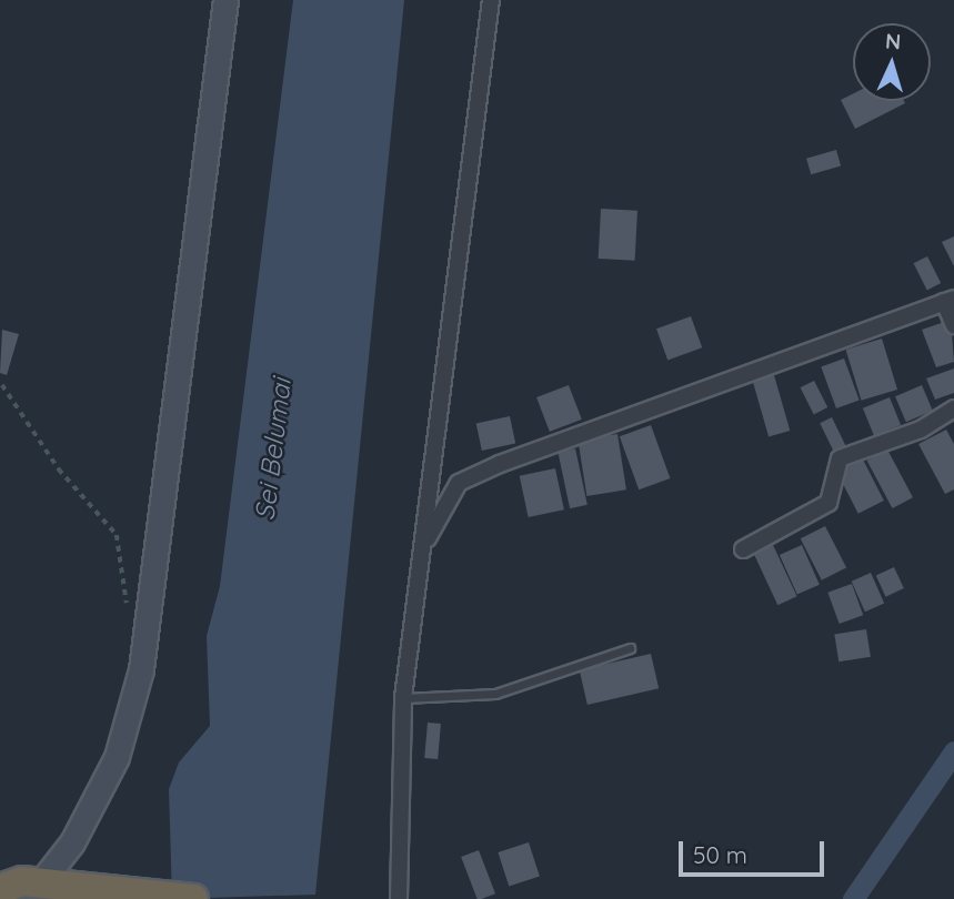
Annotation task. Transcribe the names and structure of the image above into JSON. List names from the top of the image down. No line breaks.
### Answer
{"water":["Sei Belumai"],"scale_bar":"50 m","north":"top"}
